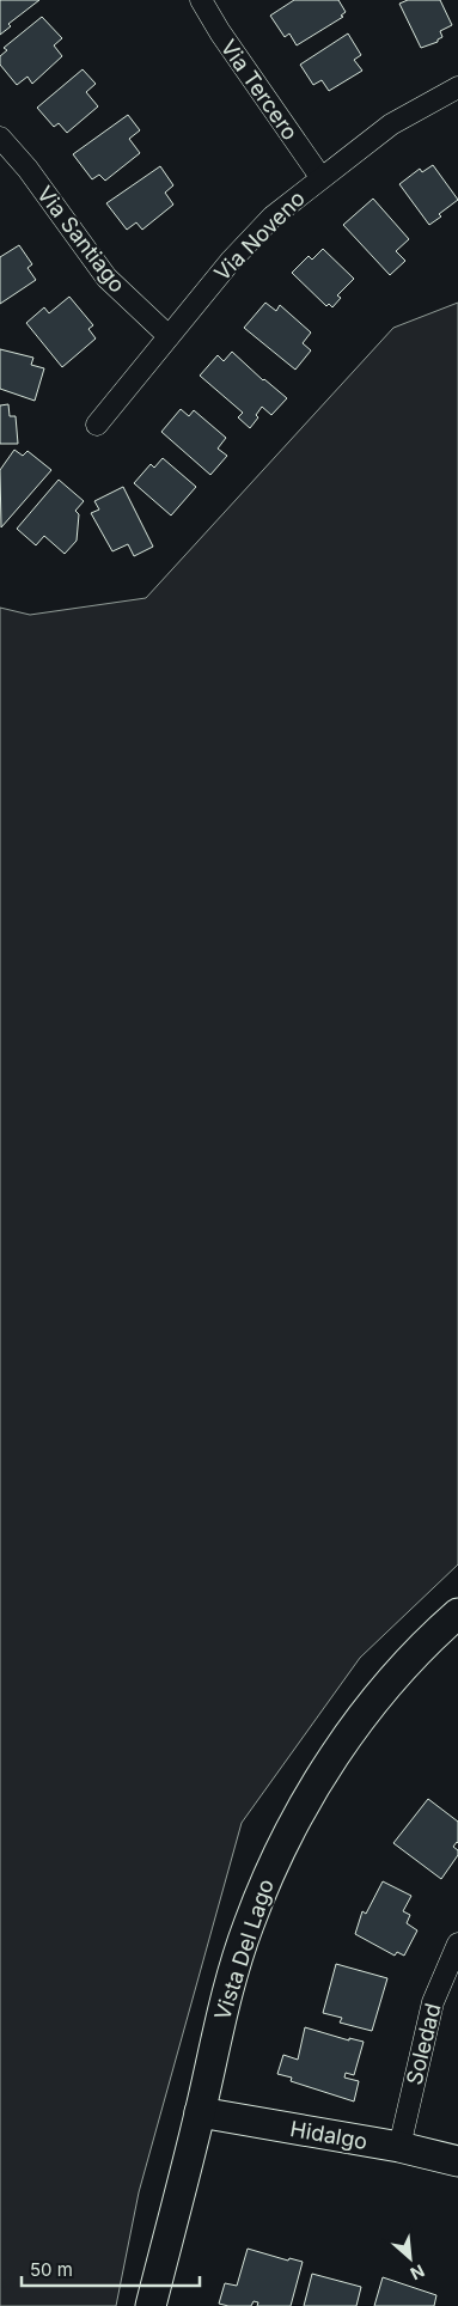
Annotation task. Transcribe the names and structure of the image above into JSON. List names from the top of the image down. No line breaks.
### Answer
{"streets":{"street":["Via Tercero","Via Noveno","Via Santiago","Vista Del Lago","Soledad","Hidalgo"]},"crossings":[["Via Tercero","Via Noveno"],["Via Noveno","Via Santiago"],["Vista Del Lago","Hidalgo"],["Soledad","Hidalgo"]],"scale_bar":"50 m","north":"bottom right"}
